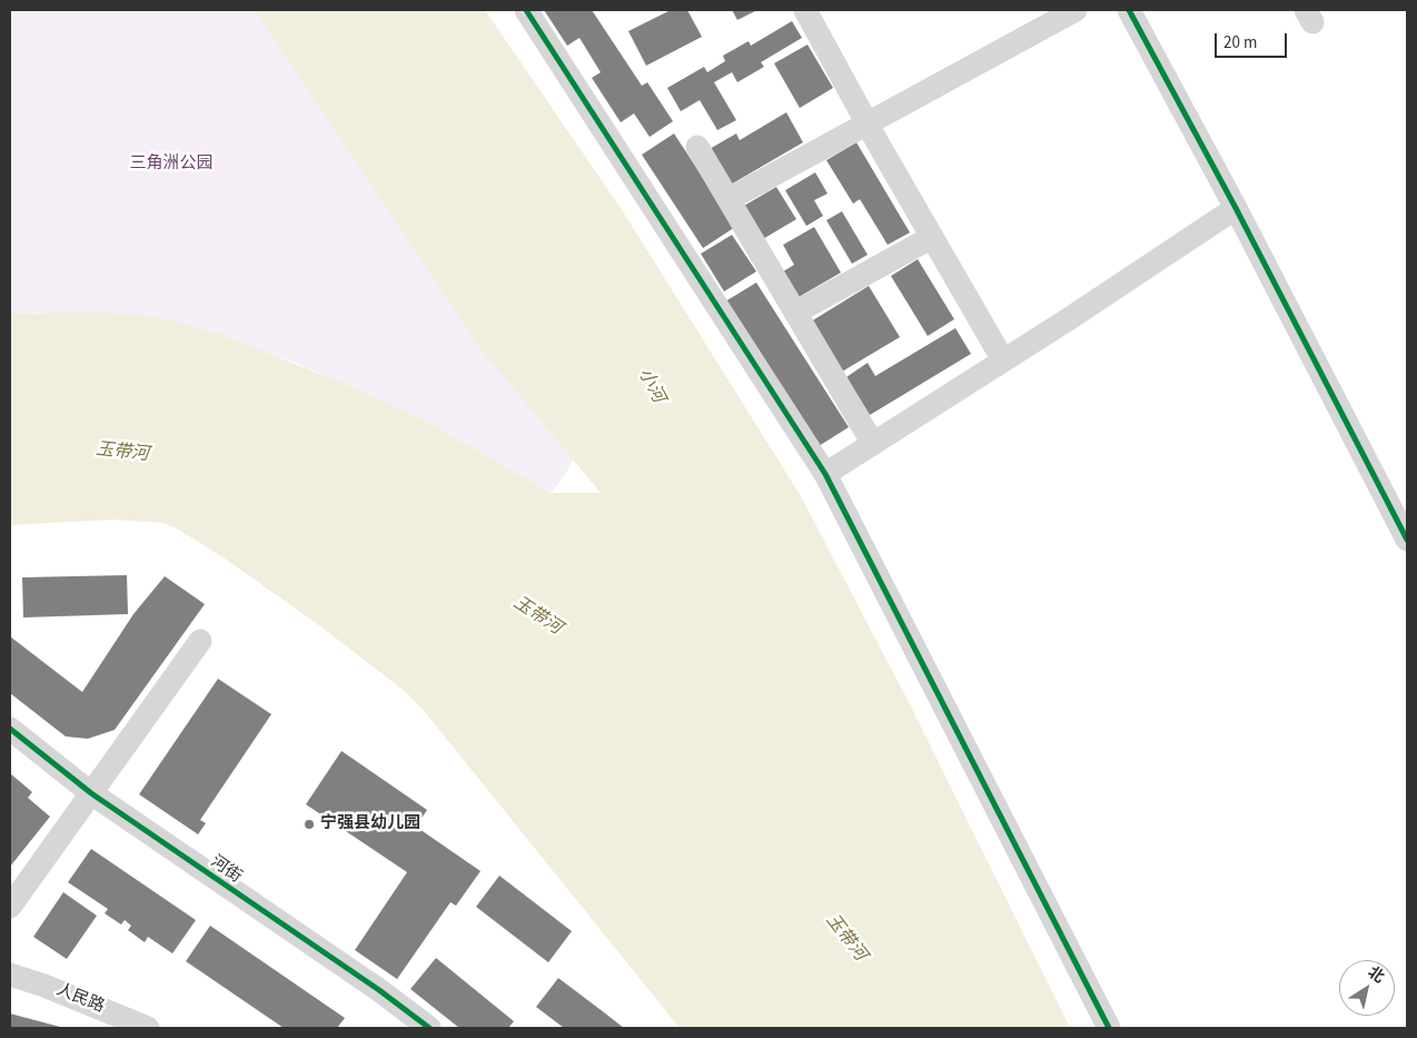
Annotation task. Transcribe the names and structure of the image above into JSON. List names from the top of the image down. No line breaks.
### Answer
{"streets":{"street":["河街","人民路"]},"water":["小河","玉带河"],"parks":["三角洲公园"],"places":["宁强县幼儿园"],"scale_bar":"20 m","north":"top right"}
